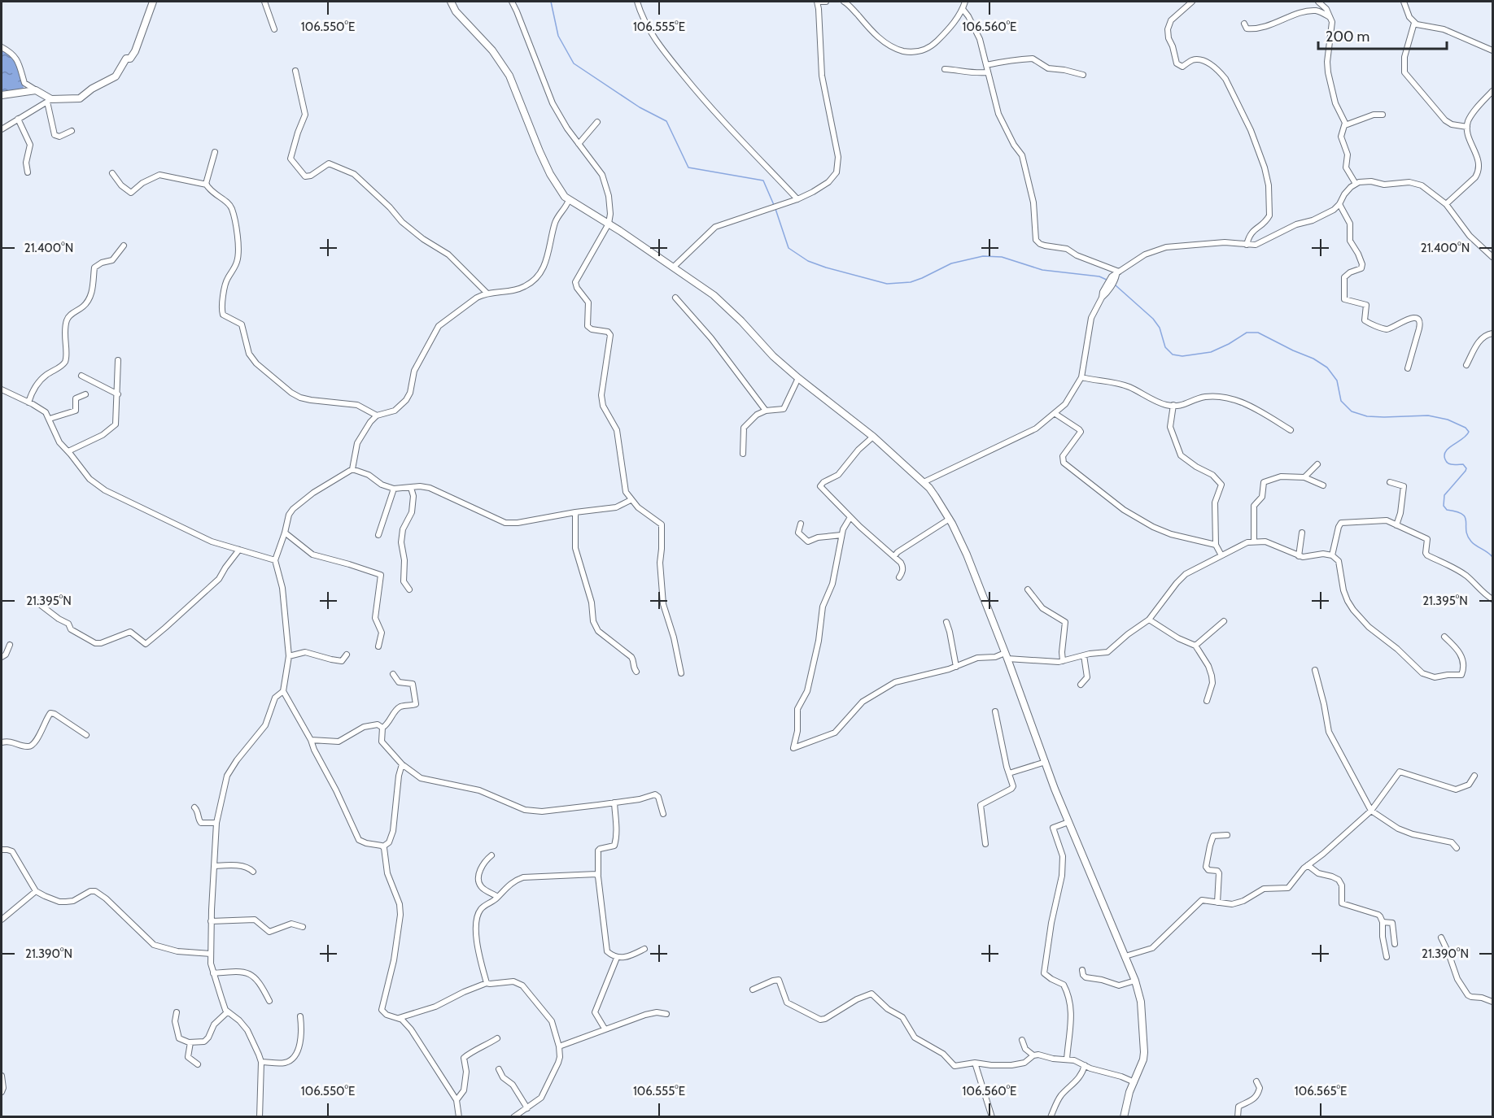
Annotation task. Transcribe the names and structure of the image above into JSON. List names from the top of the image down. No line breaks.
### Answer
{"scale_bar":"200 m","coordinates":["106.550°E","106.555°E","106.560°E","21.400°N","21.395°N","21.390°N","106.565°E"]}
